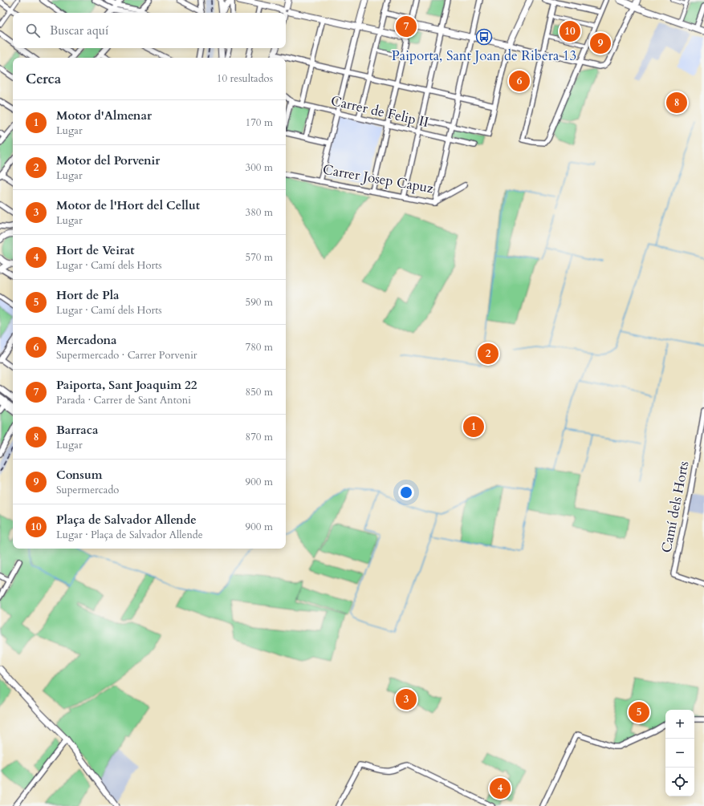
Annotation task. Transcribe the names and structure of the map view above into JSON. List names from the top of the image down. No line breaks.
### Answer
{"streets":{"street":["Carrer de Felip II","Carrer Josep Capuz","Camí dels Horts"]},"places":{"bus stop":["Paiporta, Sant Joan de Ribera 13"]},"page":{"search":"Buscar aquí","pins":["7","10","9","6","8","2","1","3","5","4"],"heading":["Cerca","10 resultados"],"list":[{"mark":"1","name":"Motor d'Almenar","note":"Lugar","value":"170 m"},{"mark":"2","name":"Motor del Porvenir","note":"Lugar","value":"300 m"},{"mark":"3","name":"Motor de l'Hort del Cellut","note":"Lugar","value":"380 m"},{"mark":"4","name":"Hort de Veirat","note":"Lugar · Camí dels Horts","value":"570 m"},{"mark":"5","name":"Hort de Pla","note":"Lugar · Camí dels Horts","value":"590 m"},{"mark":"6","name":"Mercadona","note":"Supermercado · Carrer Porvenir","value":"780 m"},{"mark":"7","name":"Paiporta, Sant Joaquim 22","note":"Parada · Carrer de Sant Antoni","value":"850 m"},{"mark":"8","name":"Barraca","note":"Lugar","value":"870 m"},{"mark":"9","name":"Consum","note":"Supermercado","value":"900 m"},{"mark":"10","name":"Plaça de Salvador Allende","note":"Lugar · Plaça de Salvador Allende","value":"900 m"}],"map_buttons":["+","−"]}}
